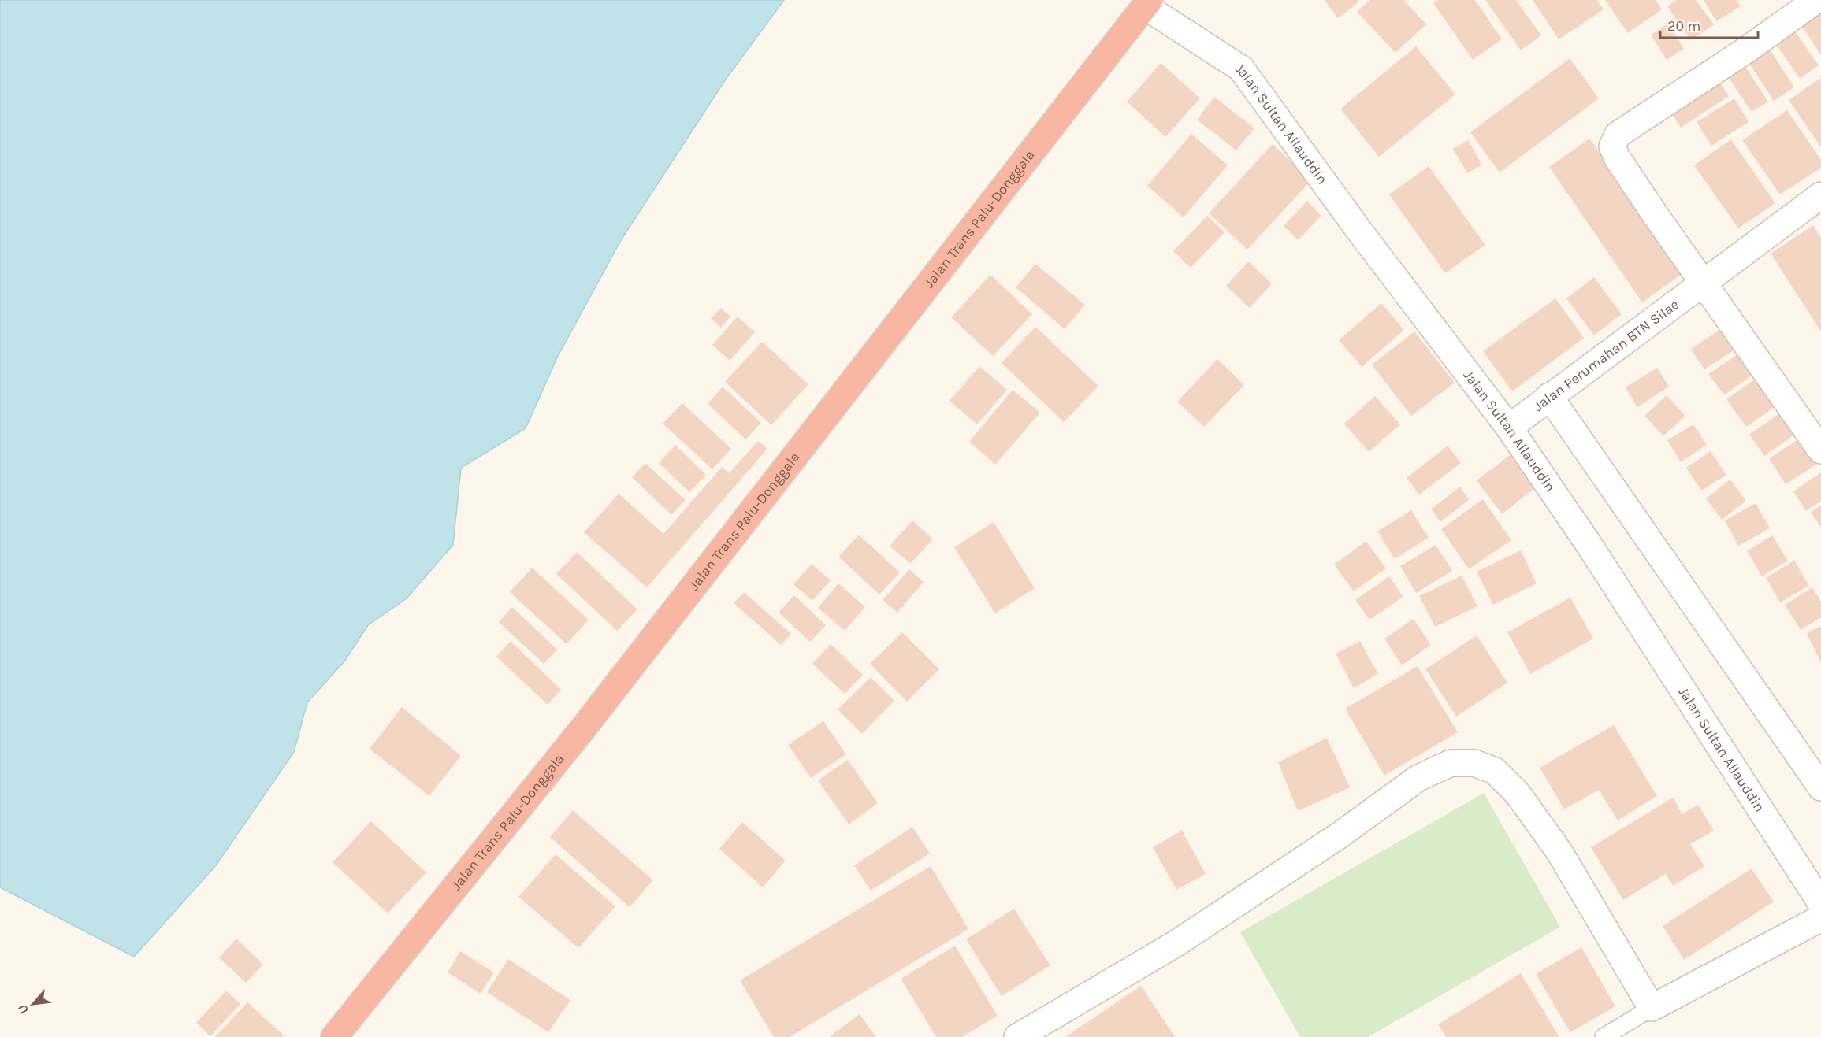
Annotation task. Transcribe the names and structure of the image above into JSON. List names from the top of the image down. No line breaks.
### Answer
{"streets":{"highway":["Jalan Trans Palu-Donggala"],"street":["Jalan Sultan Allauddin","Jalan Perumahan BTN Silae"]},"crossings":[["Jalan Sultan Allauddin","Jalan Trans Palu-Donggala"],["Jalan Sultan Allauddin","Jalan Perumahan BTN Silae"]],"scale_bar":"20 m","north":"bottom left"}
